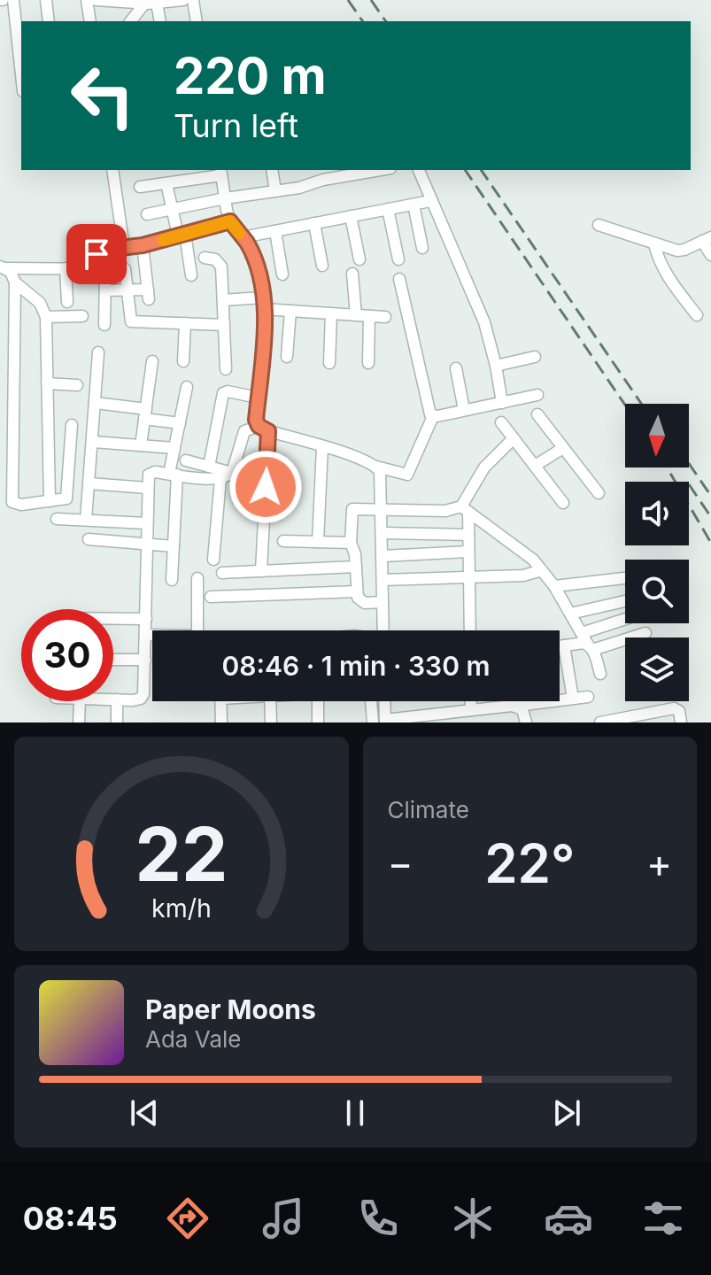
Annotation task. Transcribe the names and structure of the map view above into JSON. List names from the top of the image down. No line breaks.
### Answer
{"north":"bottom","page":{"turn":["220 m","Turn left"],"limit":"30","trip":"08:46 · 1 min · 330 m","tile":"Climate","heat":["−","22°","+"],"song":["Paper Moons","Ada Vale"],"tabs":"08:45","gauge":["22","km/h"]}}
